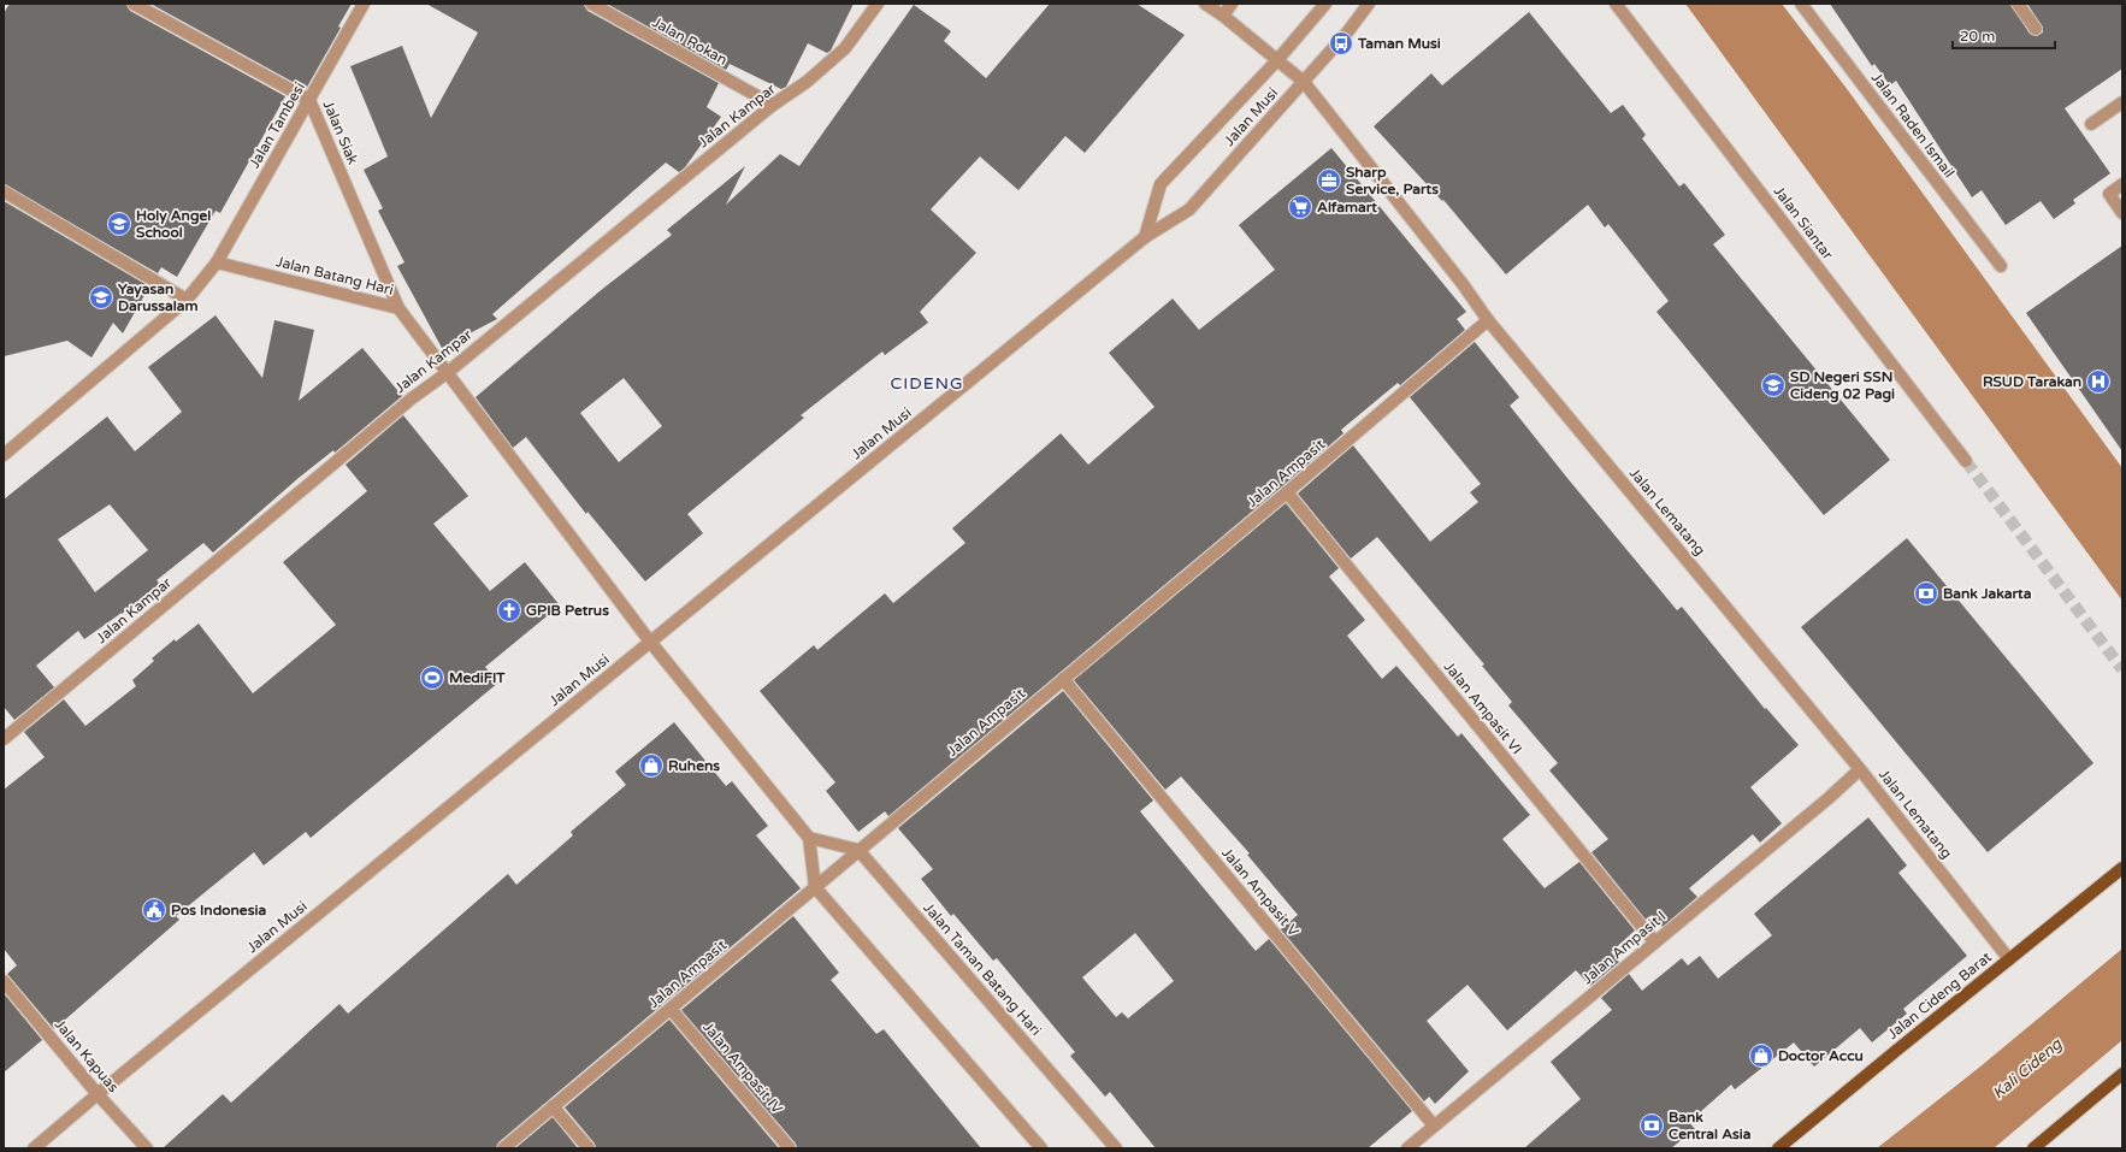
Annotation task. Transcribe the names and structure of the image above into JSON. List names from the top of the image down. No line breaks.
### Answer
{"streets":{"main road":["Jalan Cideng Barat"],"street":["Jalan Rokan","Jalan Kampar","Jalan Musi","Jalan Tambesi","Jalan Raden Ismail","Jalan Siak","Jalan Siantar","Jalan Batang Hari","Jalan Ampasit","Jalan Lematang","Jalan Ampasit VI","Jalan Ampasit V","Jalan Ampasit I","Jalan Taman Batang Hari","Jalan Kapuas","Jalan Ampasit IV"]},"crossings":[["Jalan Rokan","Jalan Kampar"],["Jalan Kampar","Jalan Batang Hari"],["Jalan Musi","Jalan Batang Hari"],["Jalan Musi","Jalan Lematang"],["Jalan Musi","Jalan Kapuas"],["Jalan Tambesi","Jalan Siak"],["Jalan Tambesi","Jalan Batang Hari"],["Jalan Siak","Jalan Batang Hari"],["Jalan Ampasit","Jalan Lematang"],["Jalan Ampasit","Jalan Ampasit VI"],["Jalan Ampasit","Jalan Ampasit V"],["Jalan Ampasit","Jalan Taman Batang Hari"],["Jalan Ampasit","Jalan Ampasit IV"],["Jalan Lematang","Jalan Ampasit I"],["Jalan Lematang","Jalan Cideng Barat"],["Jalan Ampasit VI","Jalan Ampasit I"],["Jalan Ampasit V","Jalan Ampasit I"]],"districts":["CIDENG"],"water":["Kali Cideng"],"places":{"bus stop":["Taman Musi"],"office":["Sharp Service, Parts"],"supermarket":["Alfamart"],"school or university":["Holy Angel School","Yayasan Darussalam","SD Negeri SSN Cideng 02 Pagi"],"hospital":["RSUD Tarakan"],"bank":["Bank Jakarta","Bank Central Asia"],"church":["GPIB Petrus"],"sports":["MediFIT"],"shop":["Ruhens","Doctor Accu"],"public building":["Pos Indonesia"]},"scale_bar":"20 m"}
